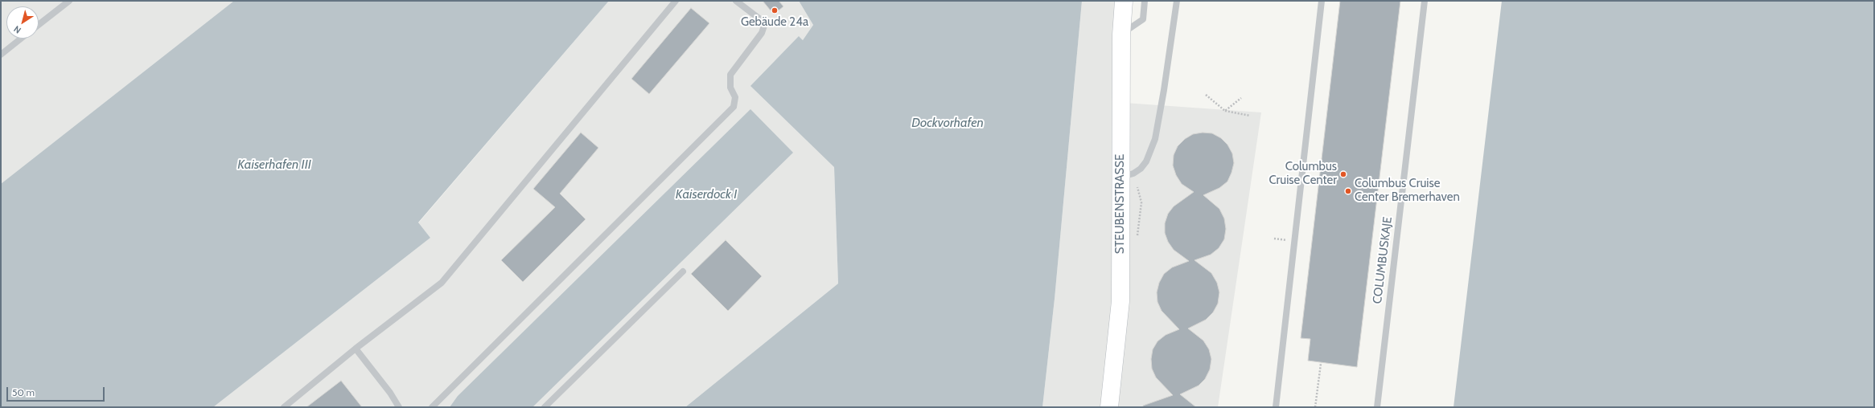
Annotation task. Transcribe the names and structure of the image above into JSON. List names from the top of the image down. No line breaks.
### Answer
{"streets":{"street":["STEUBENSTRASSE"],"lane":["COLUMBUSKAJE"]},"water":["Dockvorhafen","Kaiserhafen III","Kaiserdock I"],"places":["Gebäude 24a","Columbus Cruise Center","Columbus Cruise Center Bremerhaven"],"scale_bar":"50 m","north":"bottom left"}
